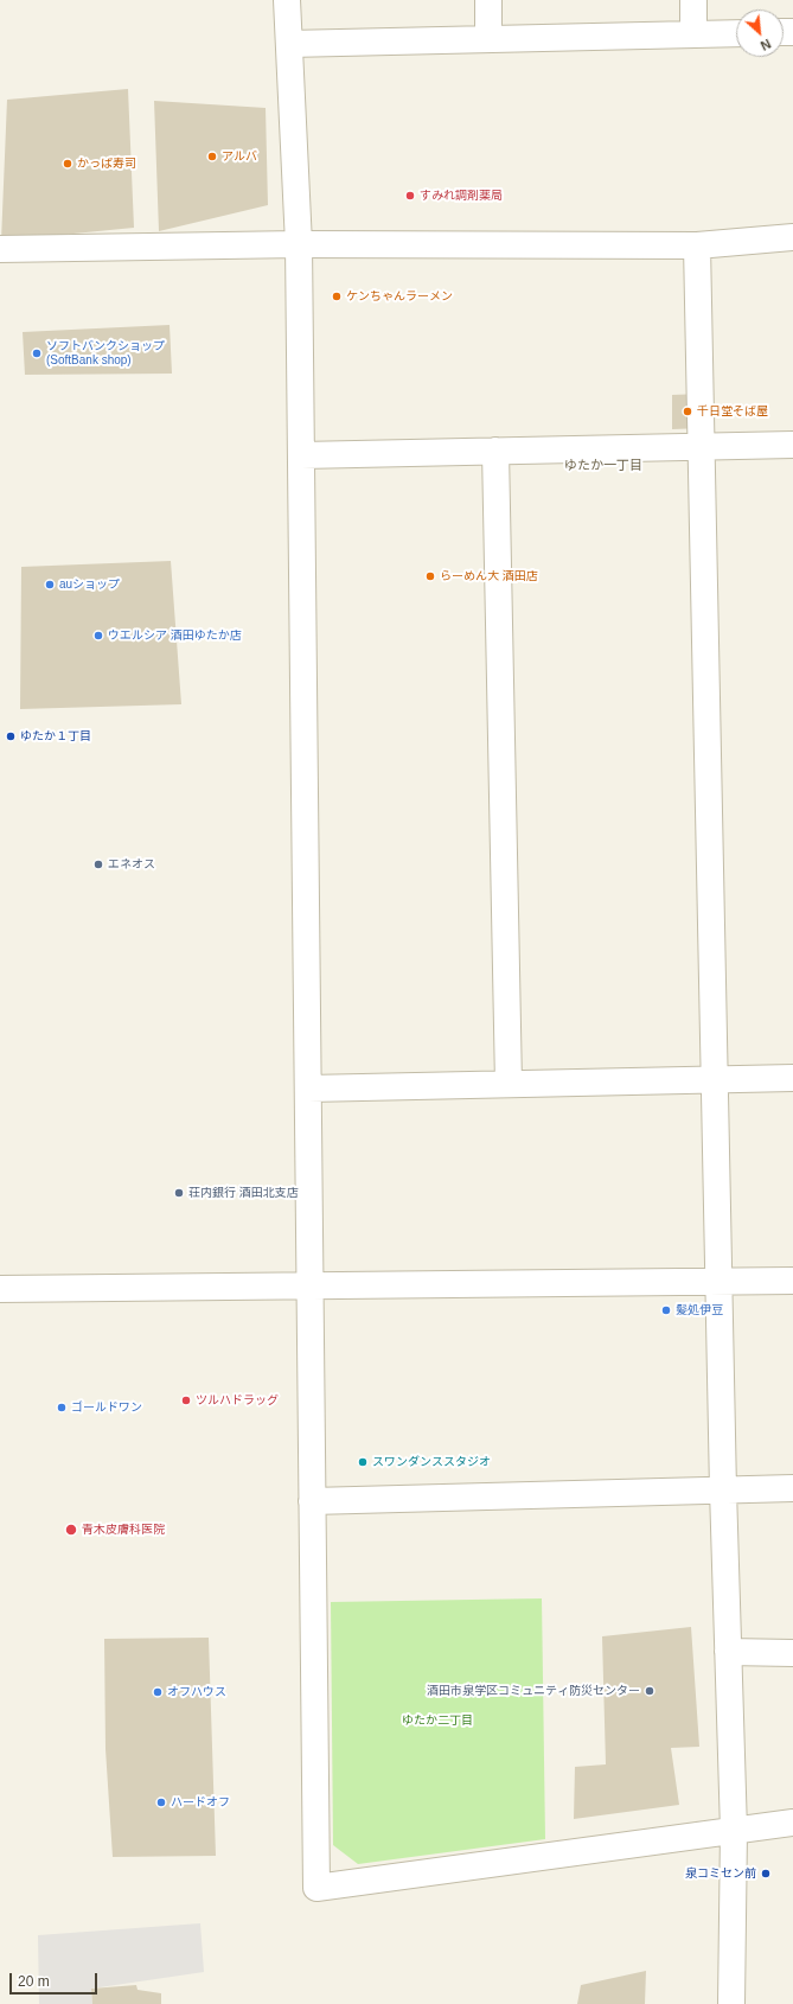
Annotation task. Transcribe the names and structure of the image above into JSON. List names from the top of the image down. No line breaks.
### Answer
{"districts":["ゆたか一丁目"],"parks":["ゆたか二丁目"],"places":["アルバ","かっぱ寿司","すみれ調剤薬局","ケンちゃんラーメン","ソフトバンクショップ (SoftBank shop)","千日堂そば屋","らーめん大 酒田店","auショップ","ウエルシア 酒田ゆたか店","ゆたか１丁目","エネオス","荘内銀行 酒田北支店","髪処伊豆","ツルハドラッグ","ゴールドワン","スワンダンススタジオ","青木皮膚科医院","酒田市泉学区コミュニティ防災センター","オフハウス","ハードオフ","泉コミセン前"],"scale_bar":"20 m","north":"bottom right"}
